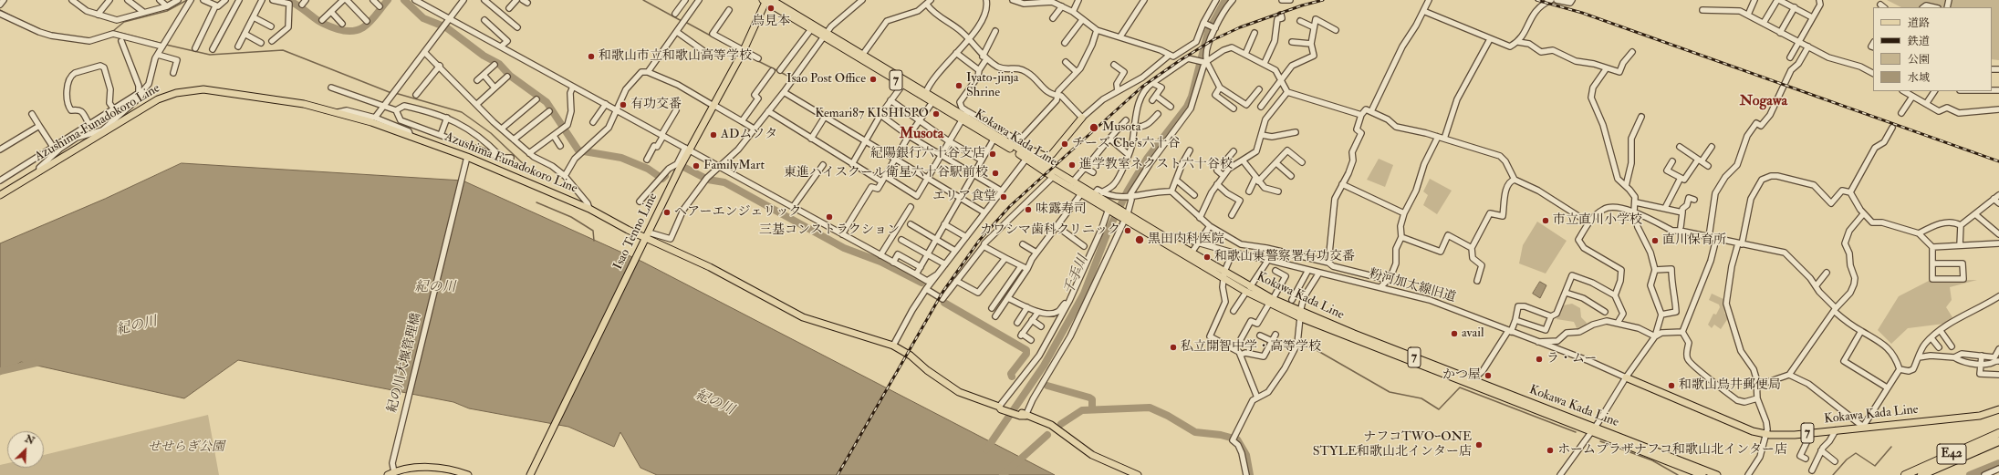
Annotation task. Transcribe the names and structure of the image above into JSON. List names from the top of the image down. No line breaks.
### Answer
{"streets":{"highway":["E42"],"main road":["7","Azushima Funadokoro Line","Kokawa Kada Line","Isao Tenno Line"],"street":["粉河加太線旧道","紀の川大堰管理橋"]},"crossings":[["Azushima Funadokoro Line","Isao Tenno Line"],["Azushima Funadokoro Line","紀の川大堰管理橋"],["Kokawa Kada Line","Isao Tenno Line"],["Kokawa Kada Line","粉河加太線旧道"]],"districts":["Nogawa","Musota"],"water":["千手川","紀の川"],"parks":["せせらぎ公園"],"places":["鳥見本","和歌山市立和歌山高等学校","Isao Post Office","Iyato-jinja Shrine","有功交番","Kemari87 KISHISPO","Musota","ADムソタ","チーズ Che's六十谷","紀陽銀行六十谷支店","進学教室ネクスト六十谷校","FamilyMart","東進ハイスクール衛星六十谷駅前校","エリア食堂","味露寿司","ヘアーエンジェリック","三基コンストラクション","市立直川小学校","カワシマ歯科クリニック","黒田内科医院","直川保育所","和歌山東警察署有功交番","avail","私立開智中学・高等学校","ラ・ムー","かつ屋","和歌山鳥井郵便局","ナフコTWOｰONE STYLE和歌山北インター店","ホームプラザナフコ和歌山北インター店"],"legend":["道路","鉄道","公園","水域"],"north":"top right"}
